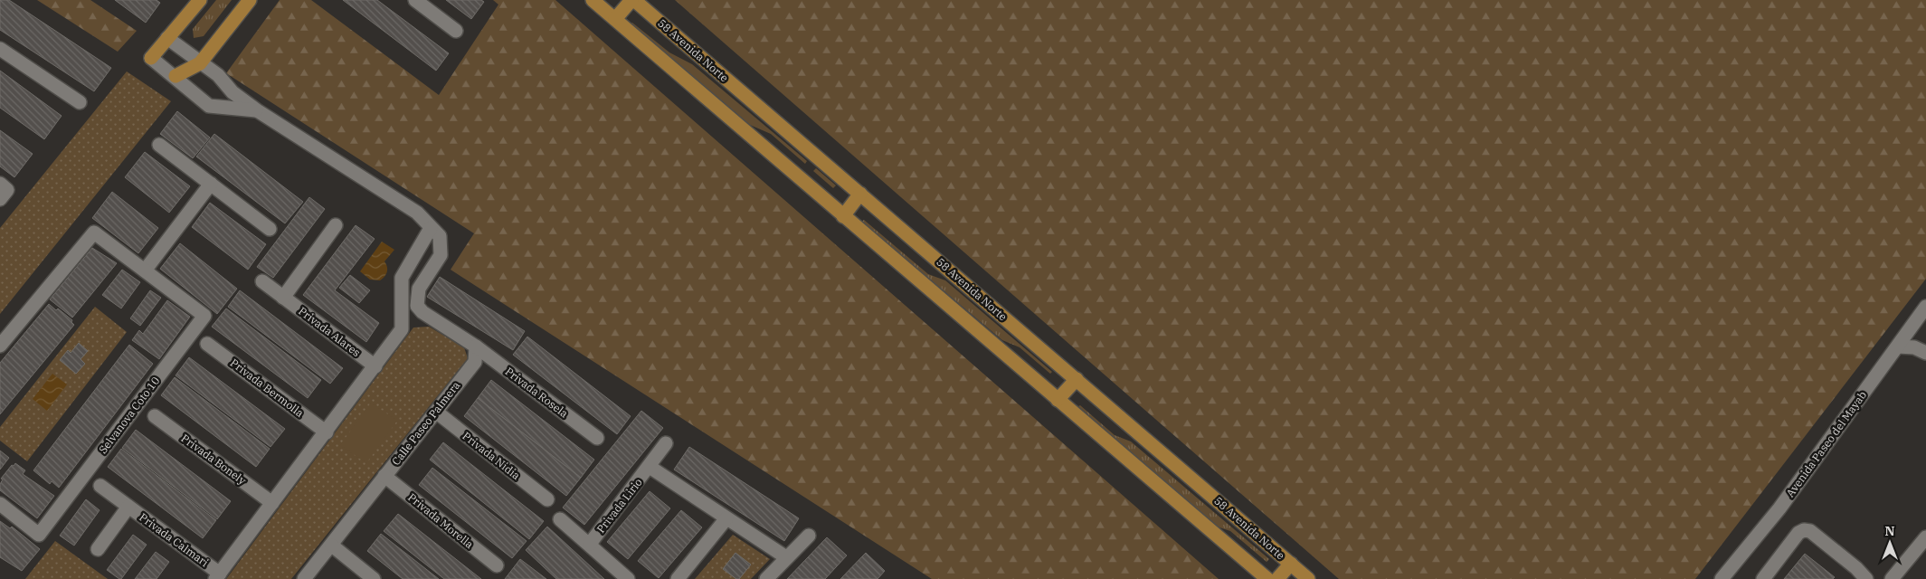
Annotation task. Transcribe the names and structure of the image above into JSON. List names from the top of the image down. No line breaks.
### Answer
{"streets":{"main road":["58 Avenida Norte"],"street":["Privada Alares","Privada Bermolla","Privada Rosela","Selvanova Coto 10","Calle Paseo Palmera","Avenida Paseo del Mayab","Privada Nidia","Privada Bonely","Privada Lirio","Privada Morella","Privada Calmari"]},"crossings":[["Privada Rosela","Calle Paseo Palmera"],["Calle Paseo Palmera","Privada Nidia"],["Calle Paseo Palmera","Privada Morella"]],"north":"top"}
